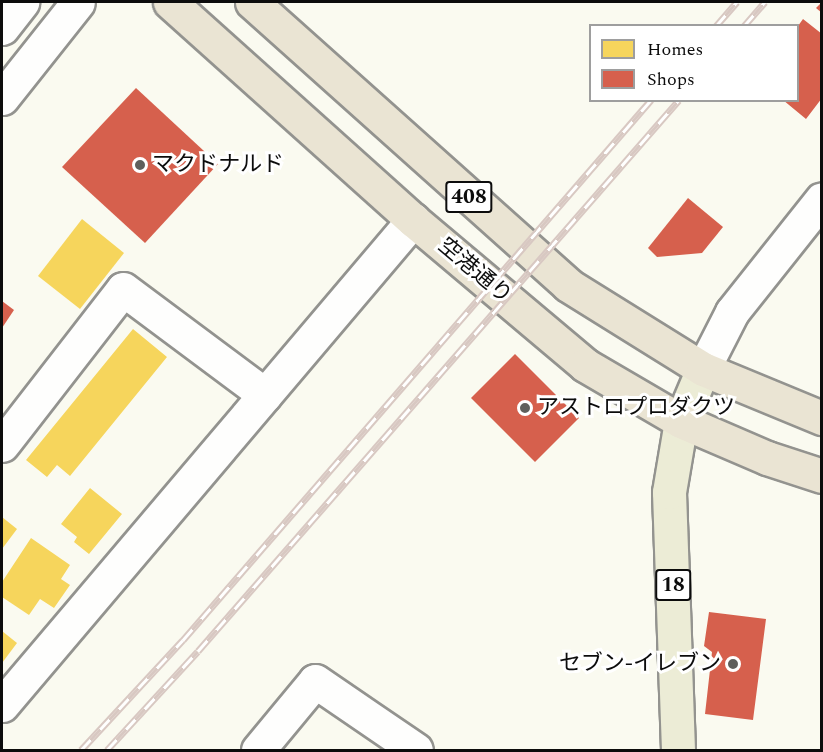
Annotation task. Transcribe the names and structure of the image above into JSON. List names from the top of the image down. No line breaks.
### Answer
{"streets":{"highway":["408","空港通り"],"main road":["18"]},"crossings":[["408","18"],["空港通り","18"]],"places":["マクドナルド","アストロプロダクツ","セブン-イレブン"],"legend":["Homes","Shops"]}
